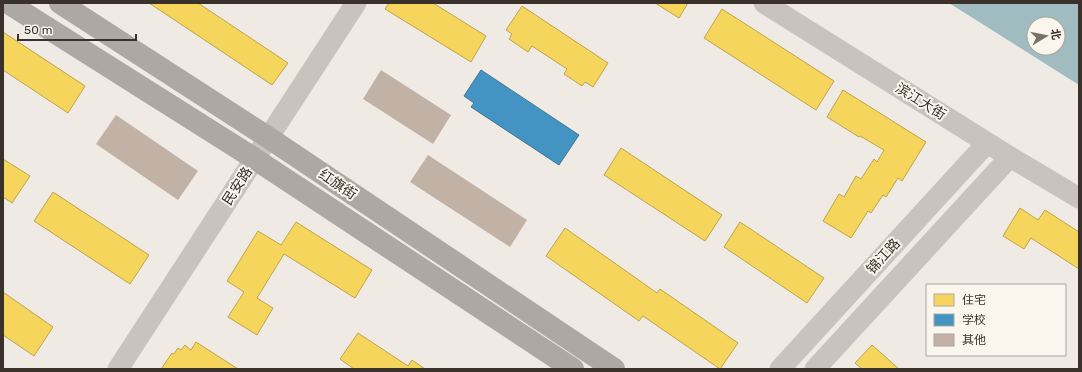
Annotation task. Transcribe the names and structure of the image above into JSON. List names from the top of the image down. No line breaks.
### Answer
{"streets":{"main road":["红旗街"],"street":["滨江大街","民安路","锦江路"]},"crossings":[["滨江大街","锦江路"],["红旗街","民安路"]],"legend":["住宅","学校","其他"],"scale_bar":"50 m","north":"right"}
